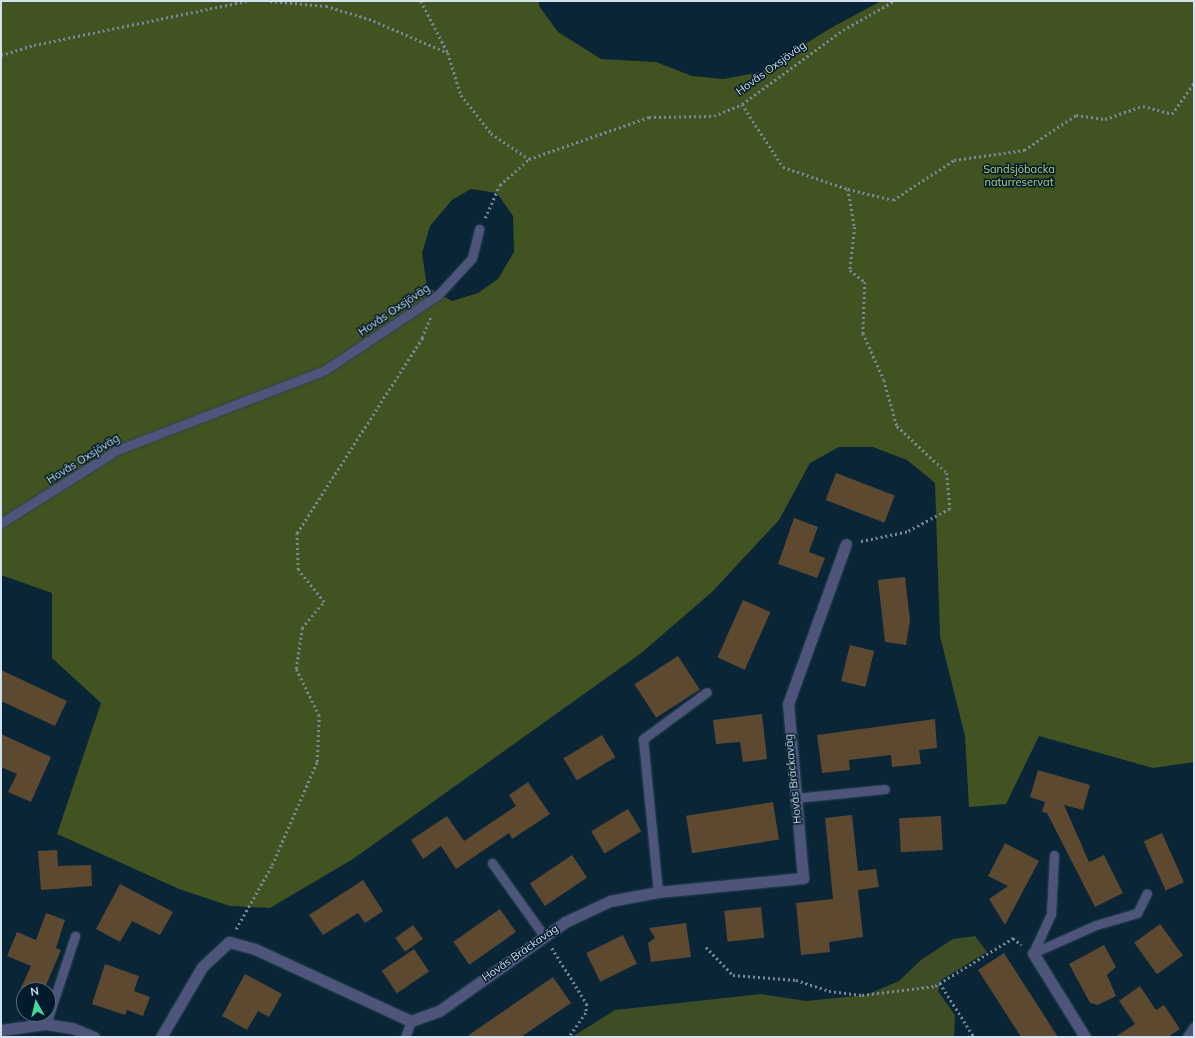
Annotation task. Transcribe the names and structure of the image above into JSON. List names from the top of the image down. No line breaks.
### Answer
{"streets":{"street":["Hovås Bräckaväg"],"lane":["Hovås Oxsjöväg"]},"parks":["Sandsjöbacka naturreservat"],"north":"top"}
